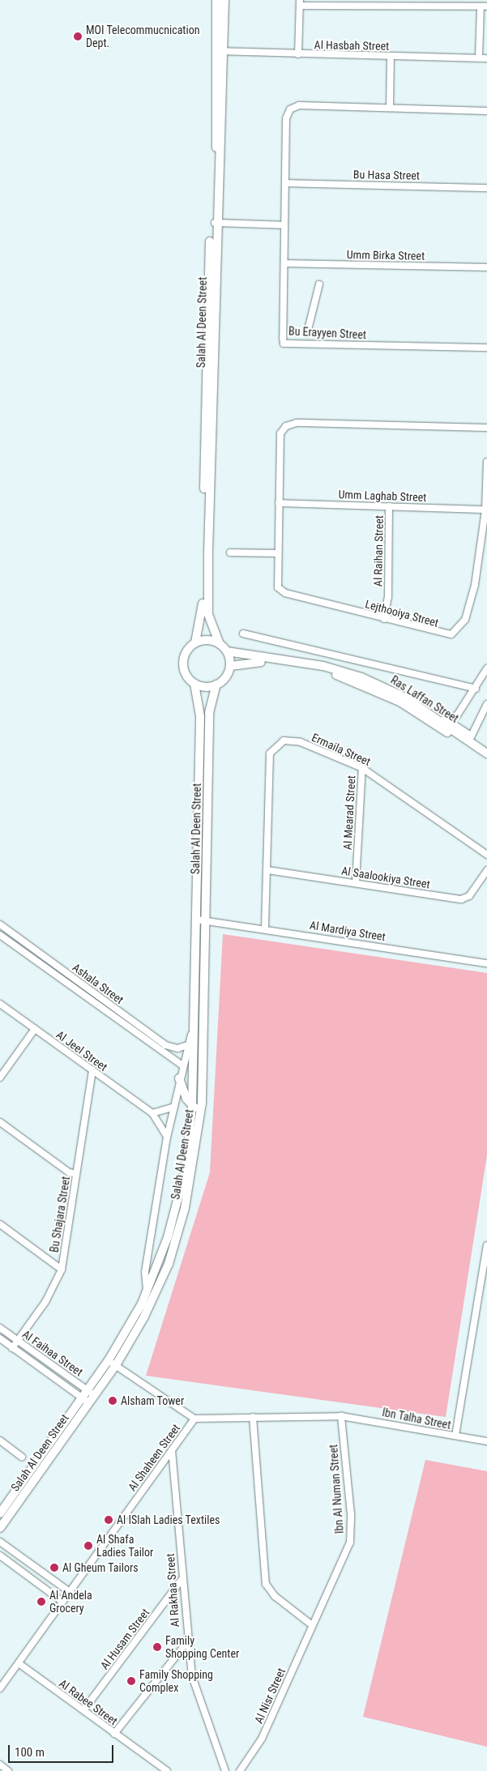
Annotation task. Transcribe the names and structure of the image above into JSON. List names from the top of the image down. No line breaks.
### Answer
{"streets":{"street":["Al Hasbah Street","Bu Hasa Street","Umm Birka Street","Salah Al Deen Street","Bu Erayyen Street","Umm Laghab Street","Al Raihan Street","Lejthooiya Street","Ras Laffan Street","Ermaila Street","Al Mearad Street","Al Saalookiya Street","Al Mardiya Street","Ashala Street","Al Jeel Street","Bu Shajara Street","Al Faihaa Street","Ibn Talha Street","Al Shaheen Street","Ibn Al Numan Street","Al Rakhaa Street","Al Husam Street","Al Nisr Street","Al Rabee Street"]},"crossings":[["Al Hasbah Street","Salah Al Deen Street"],["Bu Hasa Street","Bu Erayyen Street"],["Umm Birka Street","Bu Erayyen Street"],["Salah Al Deen Street","Ras Laffan Street"],["Salah Al Deen Street","Al Mardiya Street"],["Salah Al Deen Street","Ashala Street"],["Salah Al Deen Street","Al Jeel Street"],["Salah Al Deen Street","Al Faihaa Street"],["Salah Al Deen Street","Al Shaheen Street"],["Umm Laghab Street","Al Raihan Street"],["Umm Laghab Street","Lejthooiya Street"],["Al Raihan Street","Lejthooiya Street"],["Ermaila Street","Al Mearad Street"],["Ermaila Street","Al Saalookiya Street"],["Ermaila Street","Al Mardiya Street"],["Al Mearad Street","Al Saalookiya Street"],["Al Jeel Street","Bu Shajara Street"],["Bu Shajara Street","Al Faihaa Street"],["Ibn Talha Street","Al Shaheen Street"],["Ibn Talha Street","Ibn Al Numan Street"],["Al Shaheen Street","Al Rakhaa Street"],["Al Shaheen Street","Al Rabee Street"],["Ibn Al Numan Street","Al Nisr Street"],["Al Rakhaa Street","Al Husam Street"],["Al Husam Street","Al Rabee Street"]],"places":["MOI Telecommucnication Dept.","Alsham Tower","Al ISlah Ladies Textiles","Al Shafa Ladies Tailor","Al Gheum Tailors","Al Andela Grocery","Family Shopping Center","Family Shopping Complex"],"scale_bar":"100 m"}
